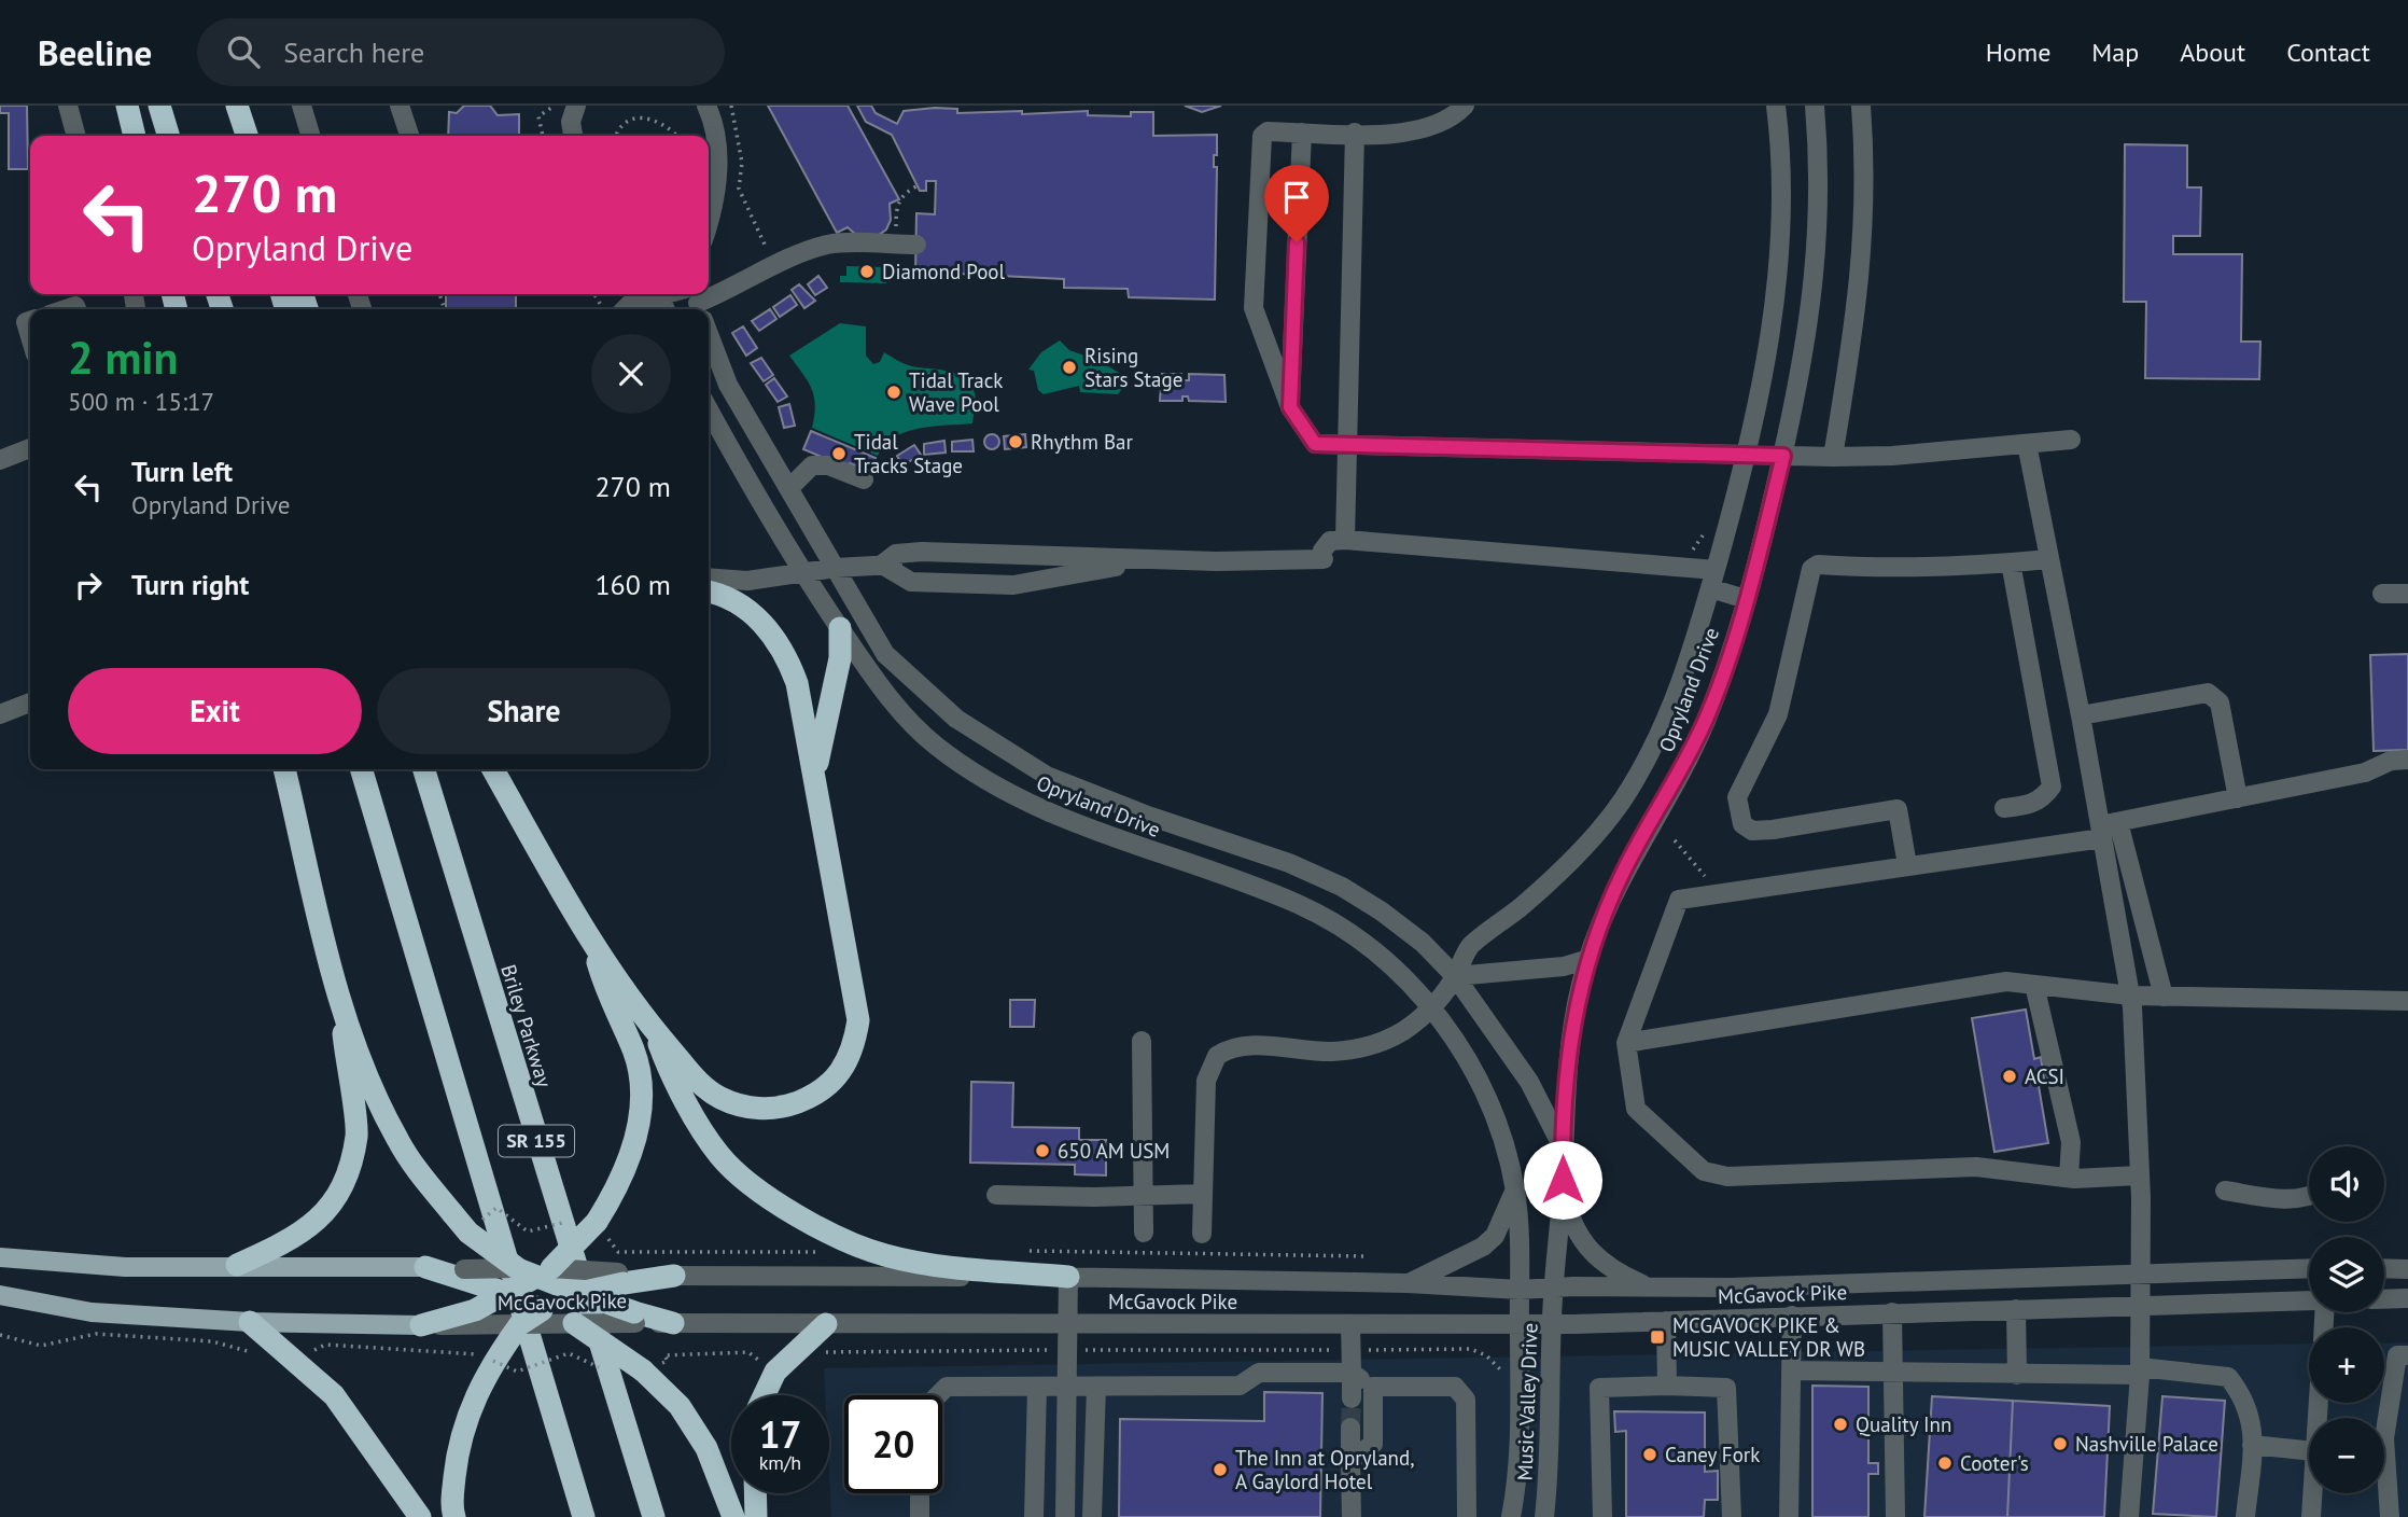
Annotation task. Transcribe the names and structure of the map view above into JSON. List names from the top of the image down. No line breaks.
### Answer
{"streets":{"highway":["Briley Parkway","SR 155"],"street":["Opryland Drive","McGavock Pike","Music Valley Drive"]},"crossings":[["Opryland Drive","McGavock Pike"],["Opryland Drive","Music Valley Drive"],["McGavock Pike","Music Valley Drive"]],"places":{"other":["Diamond Pool","Rising Stars Stage","Tidal Track Wave Pool","Rhythm Bar","Tidal Tracks Stage","ACSI","650 AM USM","Quality Inn","Nashville Palace","Caney Fork","Cooter's","The Inn at Opryland, A Gaylord Hotel"],"transit":["MCGAVOCK PIKE & MUSIC VALLEY DR WB"]},"page":{"header":"Beeline","search":"Search here","nav":["Home","Map","About","Contact"],"turn":["270 m","Opryland Drive"],"heading":["2 min","500 m · 15:17"],"list":[{"name":"Turn left","note":"Opryland Drive","value":"270 m"},{"name":"Turn right","value":"160 m"}],"buttons":["Exit","Share"],"map_buttons":["+","−"],"speed":"17 km/h","limit":"20"}}
